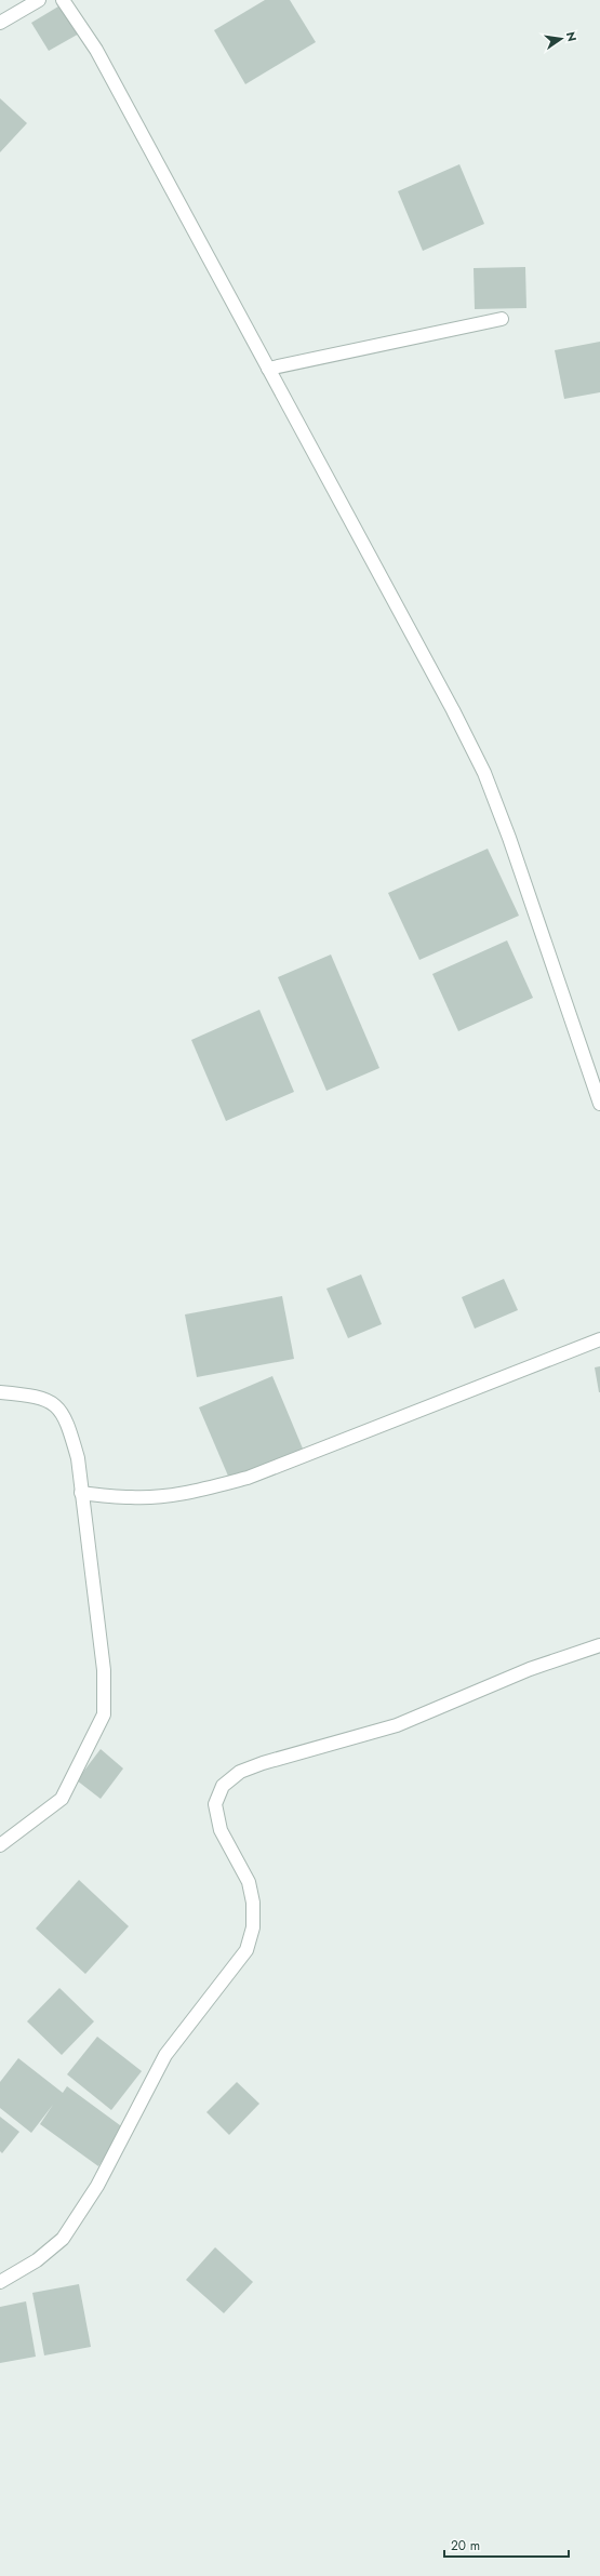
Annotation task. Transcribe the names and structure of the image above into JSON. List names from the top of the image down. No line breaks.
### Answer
{"scale_bar":"20 m","north":"right"}
